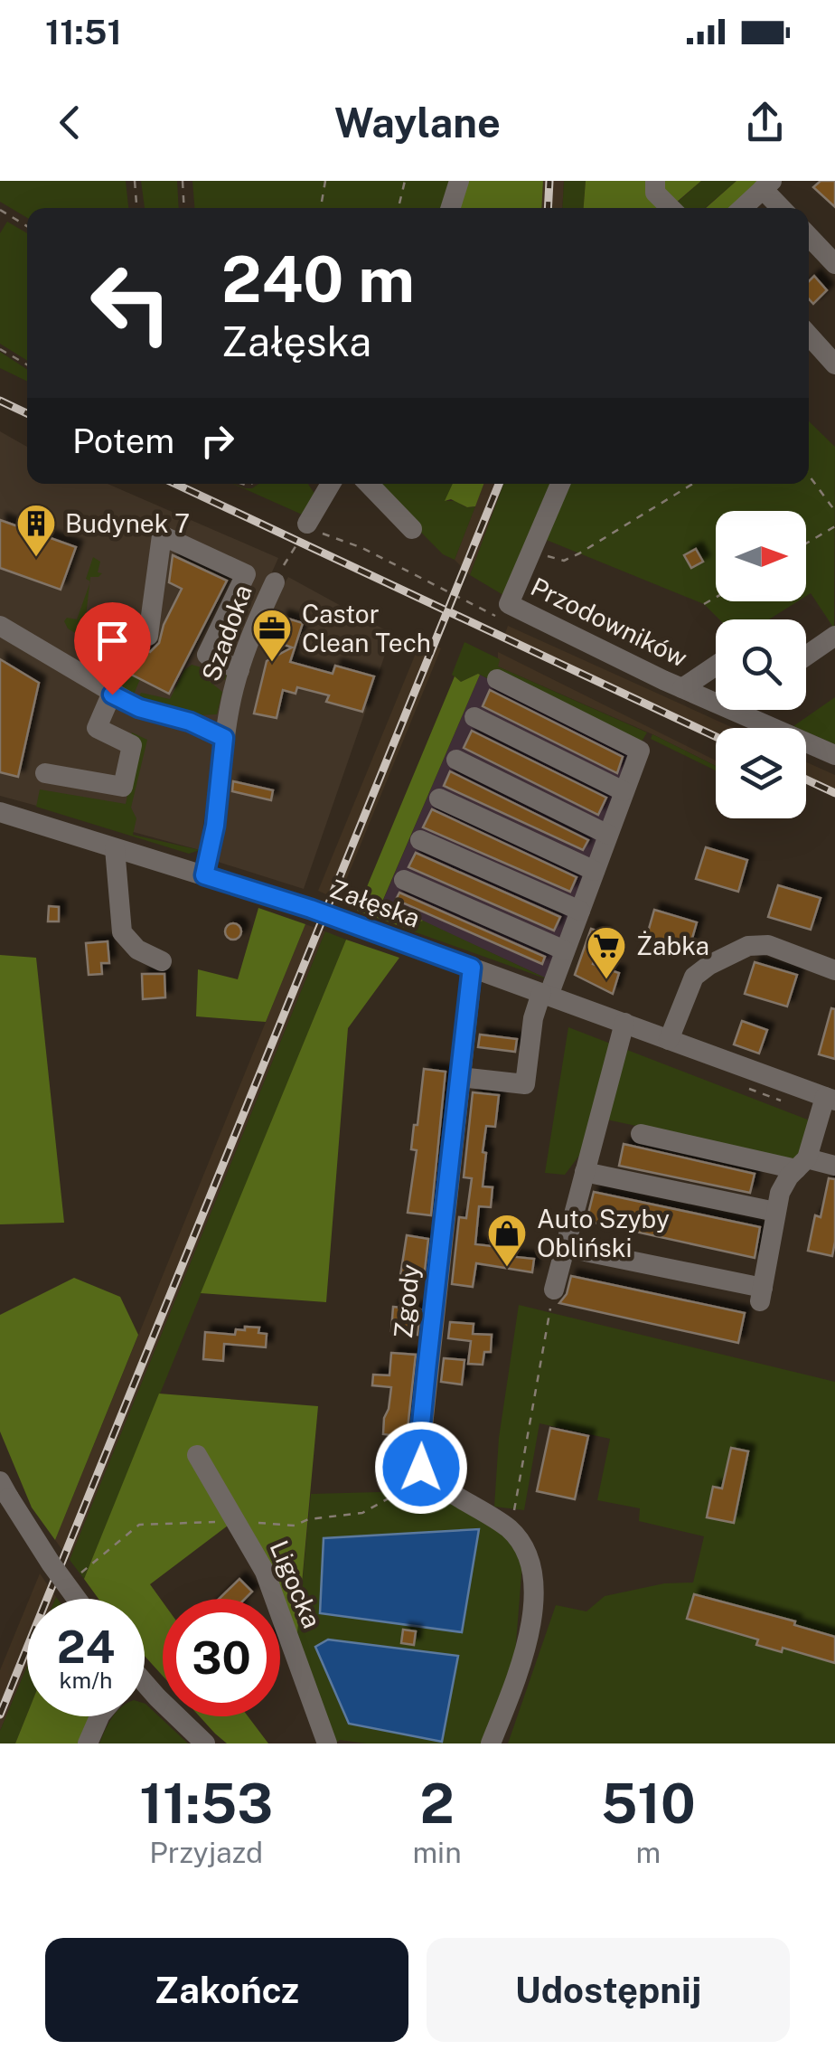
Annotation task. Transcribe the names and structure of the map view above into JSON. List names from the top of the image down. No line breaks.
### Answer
{"streets":{"street":["Przodowników","Szadoka","Załęska","Zgody","Ligocka"]},"crossings":[["Szadoka","Załęska"],["Załęska","Zgody"]],"places":{"building":["Budynek 7"],"office":["Castor Clean Tech"],"supermarket":["Żabka"],"shop":["Auto Szyby Obliński"]},"north":"right","page":{"status":"11:51","header":"Waylane","turn":["240 m","Załęska"],"then":"Potem","speed":"24 km/h","limit":"30","eta":["11:53","Przyjazd","2","min","510","m"],"buttons":["Zakończ","Udostępnij"]}}
